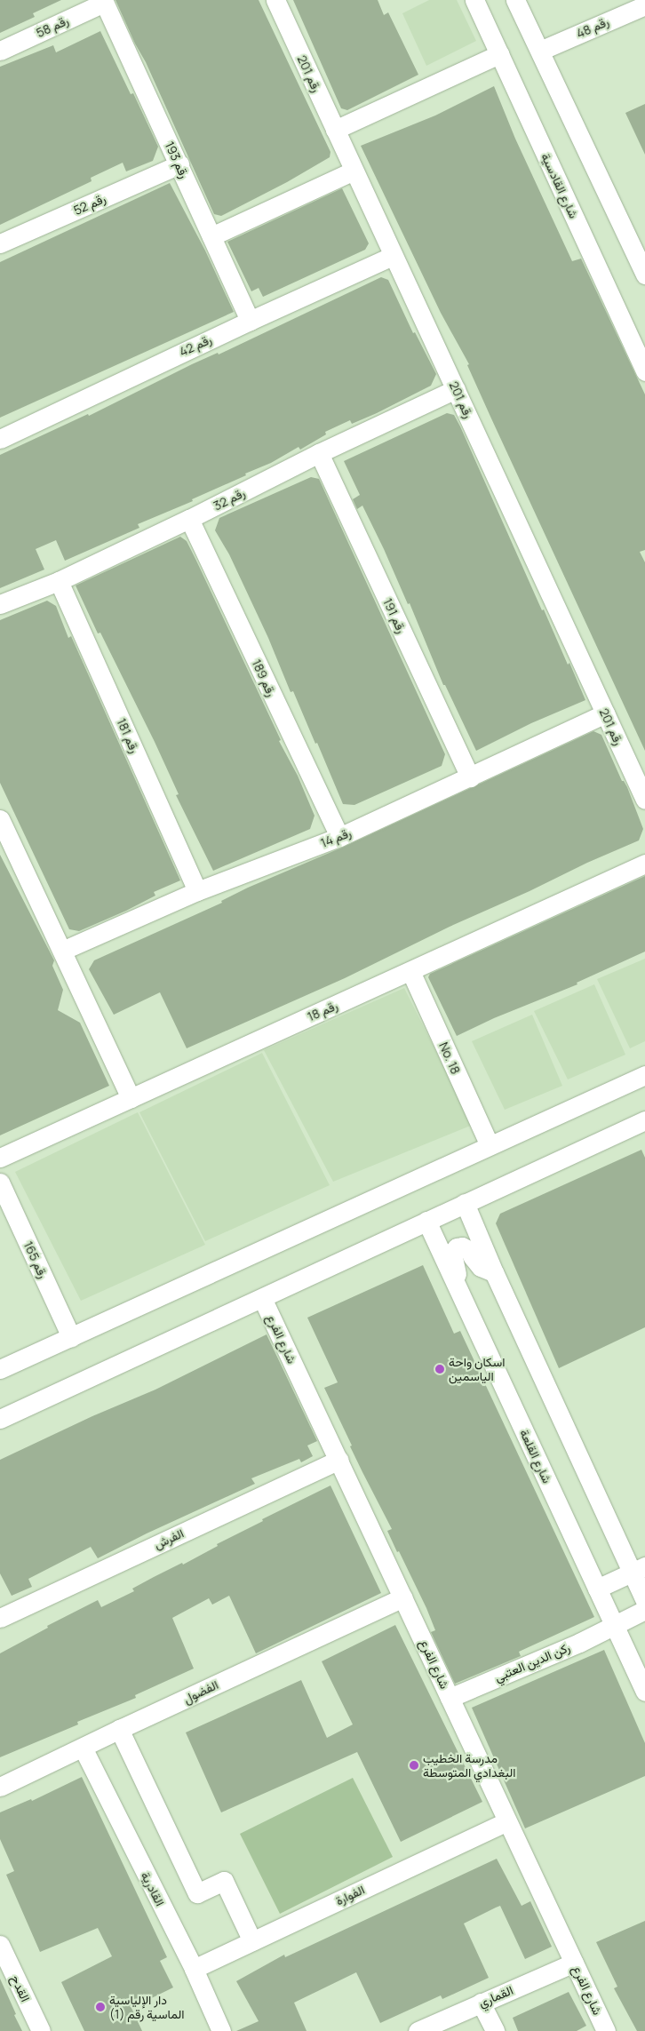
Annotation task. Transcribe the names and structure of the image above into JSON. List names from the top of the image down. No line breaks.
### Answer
{"streets":{"street":["رقم 58","رقم 48","رقم 201","رقم 193","شارع القادسية","رقم 52","رقم 42","رقم 32","رقم 191","رقم 189","رقم 181","رقم 14","رقم 18","No. 18","رقم 165","شارع الفرع","شارع القلعة","الفرش","ركن الدين العتبي","الفضول","القادرية","الفوارة","القدح","القماري"]},"crossings":[["رقم 58","رقم 193"],["رقم 201","رقم 42"],["رقم 201","رقم 32"],["رقم 201","رقم 14"],["رقم 193","رقم 52"],["رقم 193","رقم 42"],["رقم 32","رقم 191"],["رقم 32","رقم 189"],["رقم 32","رقم 181"],["رقم 191","رقم 14"],["رقم 189","رقم 14"],["رقم 181","رقم 14"],["رقم 18","No. 18"],["شارع الفرع","الفرش"],["شارع الفرع","ركن الدين العتبي"],["شارع الفرع","الفضول"],["شارع الفرع","الفوارة"],["شارع الفرع","القماري"],["شارع القلعة","ركن الدين العتبي"],["الفضول","القادرية"],["القادرية","الفوارة"]],"places":["اسكان واحة الياسمين","مدرسة الخطيب البغدادي المتوسطة","دار الإلياسية الماسية رقم (1)"]}
